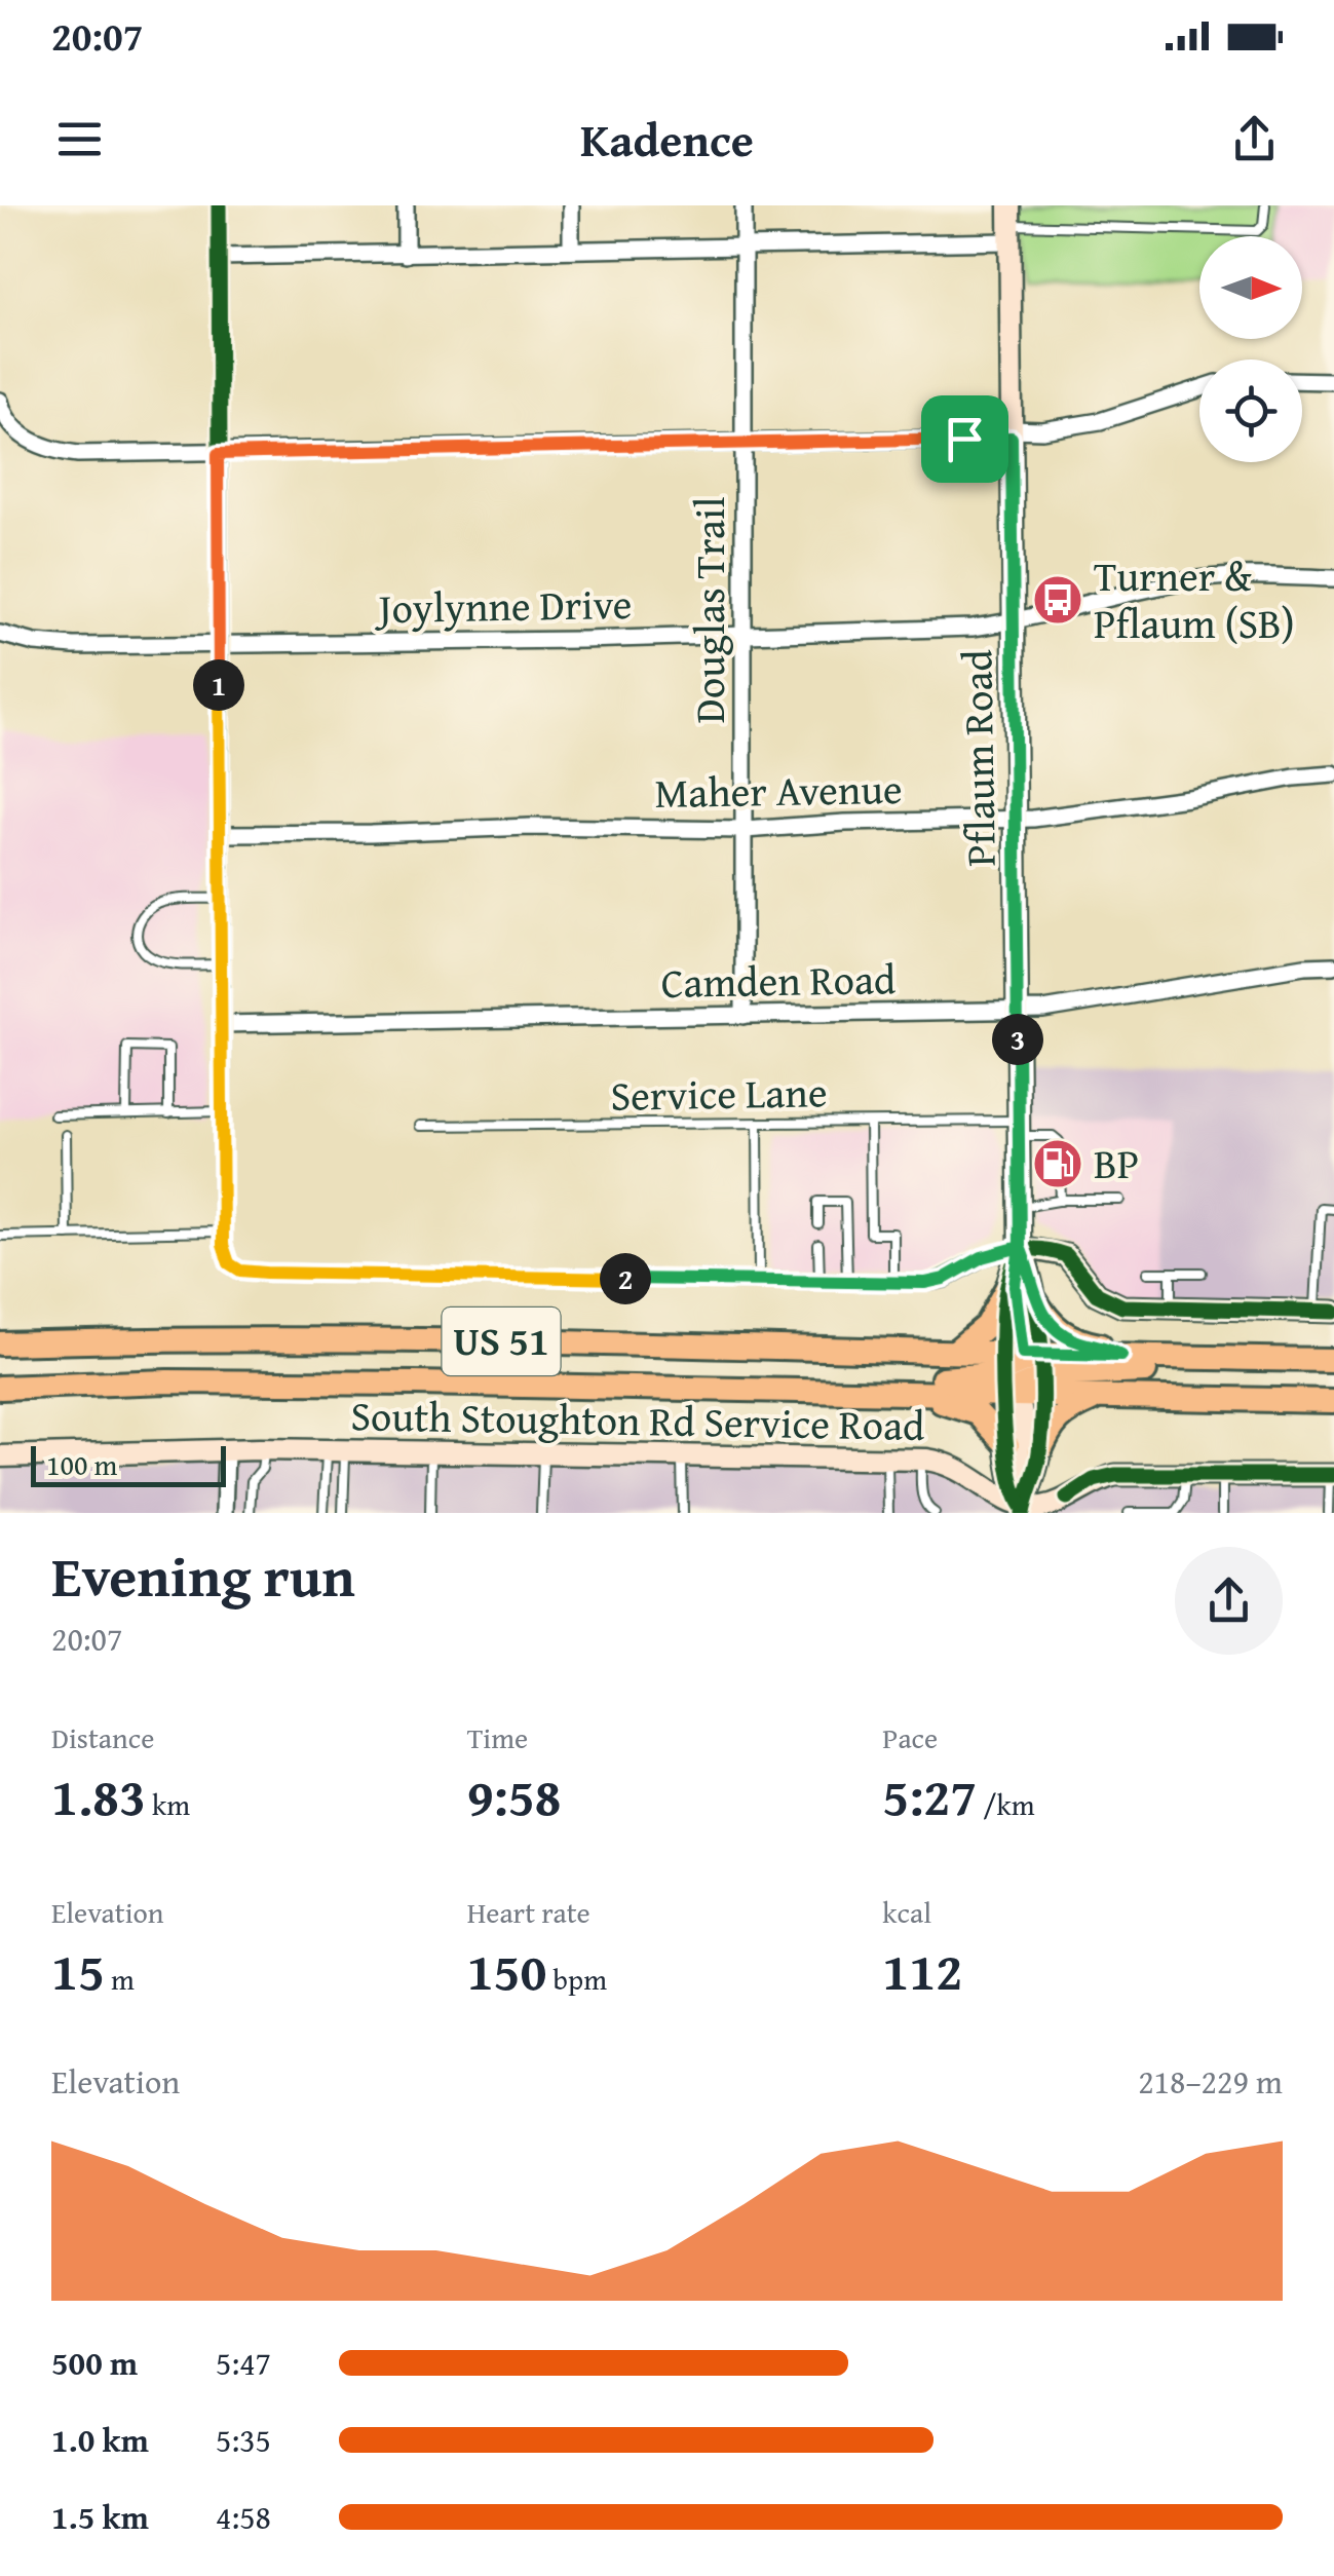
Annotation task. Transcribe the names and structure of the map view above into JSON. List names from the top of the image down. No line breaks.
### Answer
{"streets":{"main road":["US 51"],"street":["Joylynne Drive","Douglas Trail","Pflaum Road","Maher Avenue","Camden Road","South Stoughton Rd Service Road"],"lane":["Service Lane"]},"crossings":[["Joylynne Drive","Douglas Trail"],["Joylynne Drive","Pflaum Road"],["Douglas Trail","Maher Avenue"],["Douglas Trail","Camden Road"],["Pflaum Road","Maher Avenue"],["Pflaum Road","Camden Road"],["Pflaum Road","Service Lane"],["Pflaum Road","US 51"],["Pflaum Road","South Stoughton Rd Service Road"]],"places":{"bus stop":["Turner & Pflaum (SB)"],"fuel station":["BP"]},"scale_bar":"100 m","north":"right","page":{"status":"20:07","header":"Kadence","pins":["1","3","2"],"scale":"100 m","heading":["Evening run","20:07"],"stats":[["Distance","1.83 km"],["Time","9:58"],["Pace","5:27 /km"],["Elevation","15 m"],["Heart rate","150 bpm"],["kcal","112"]],"chart":["Elevation","218–229 m"],"list":[{"name":"500 m","note":"5:47"},{"name":"1.0 km","note":"5:35"},{"name":"1.5 km","note":"4:58"}]}}
